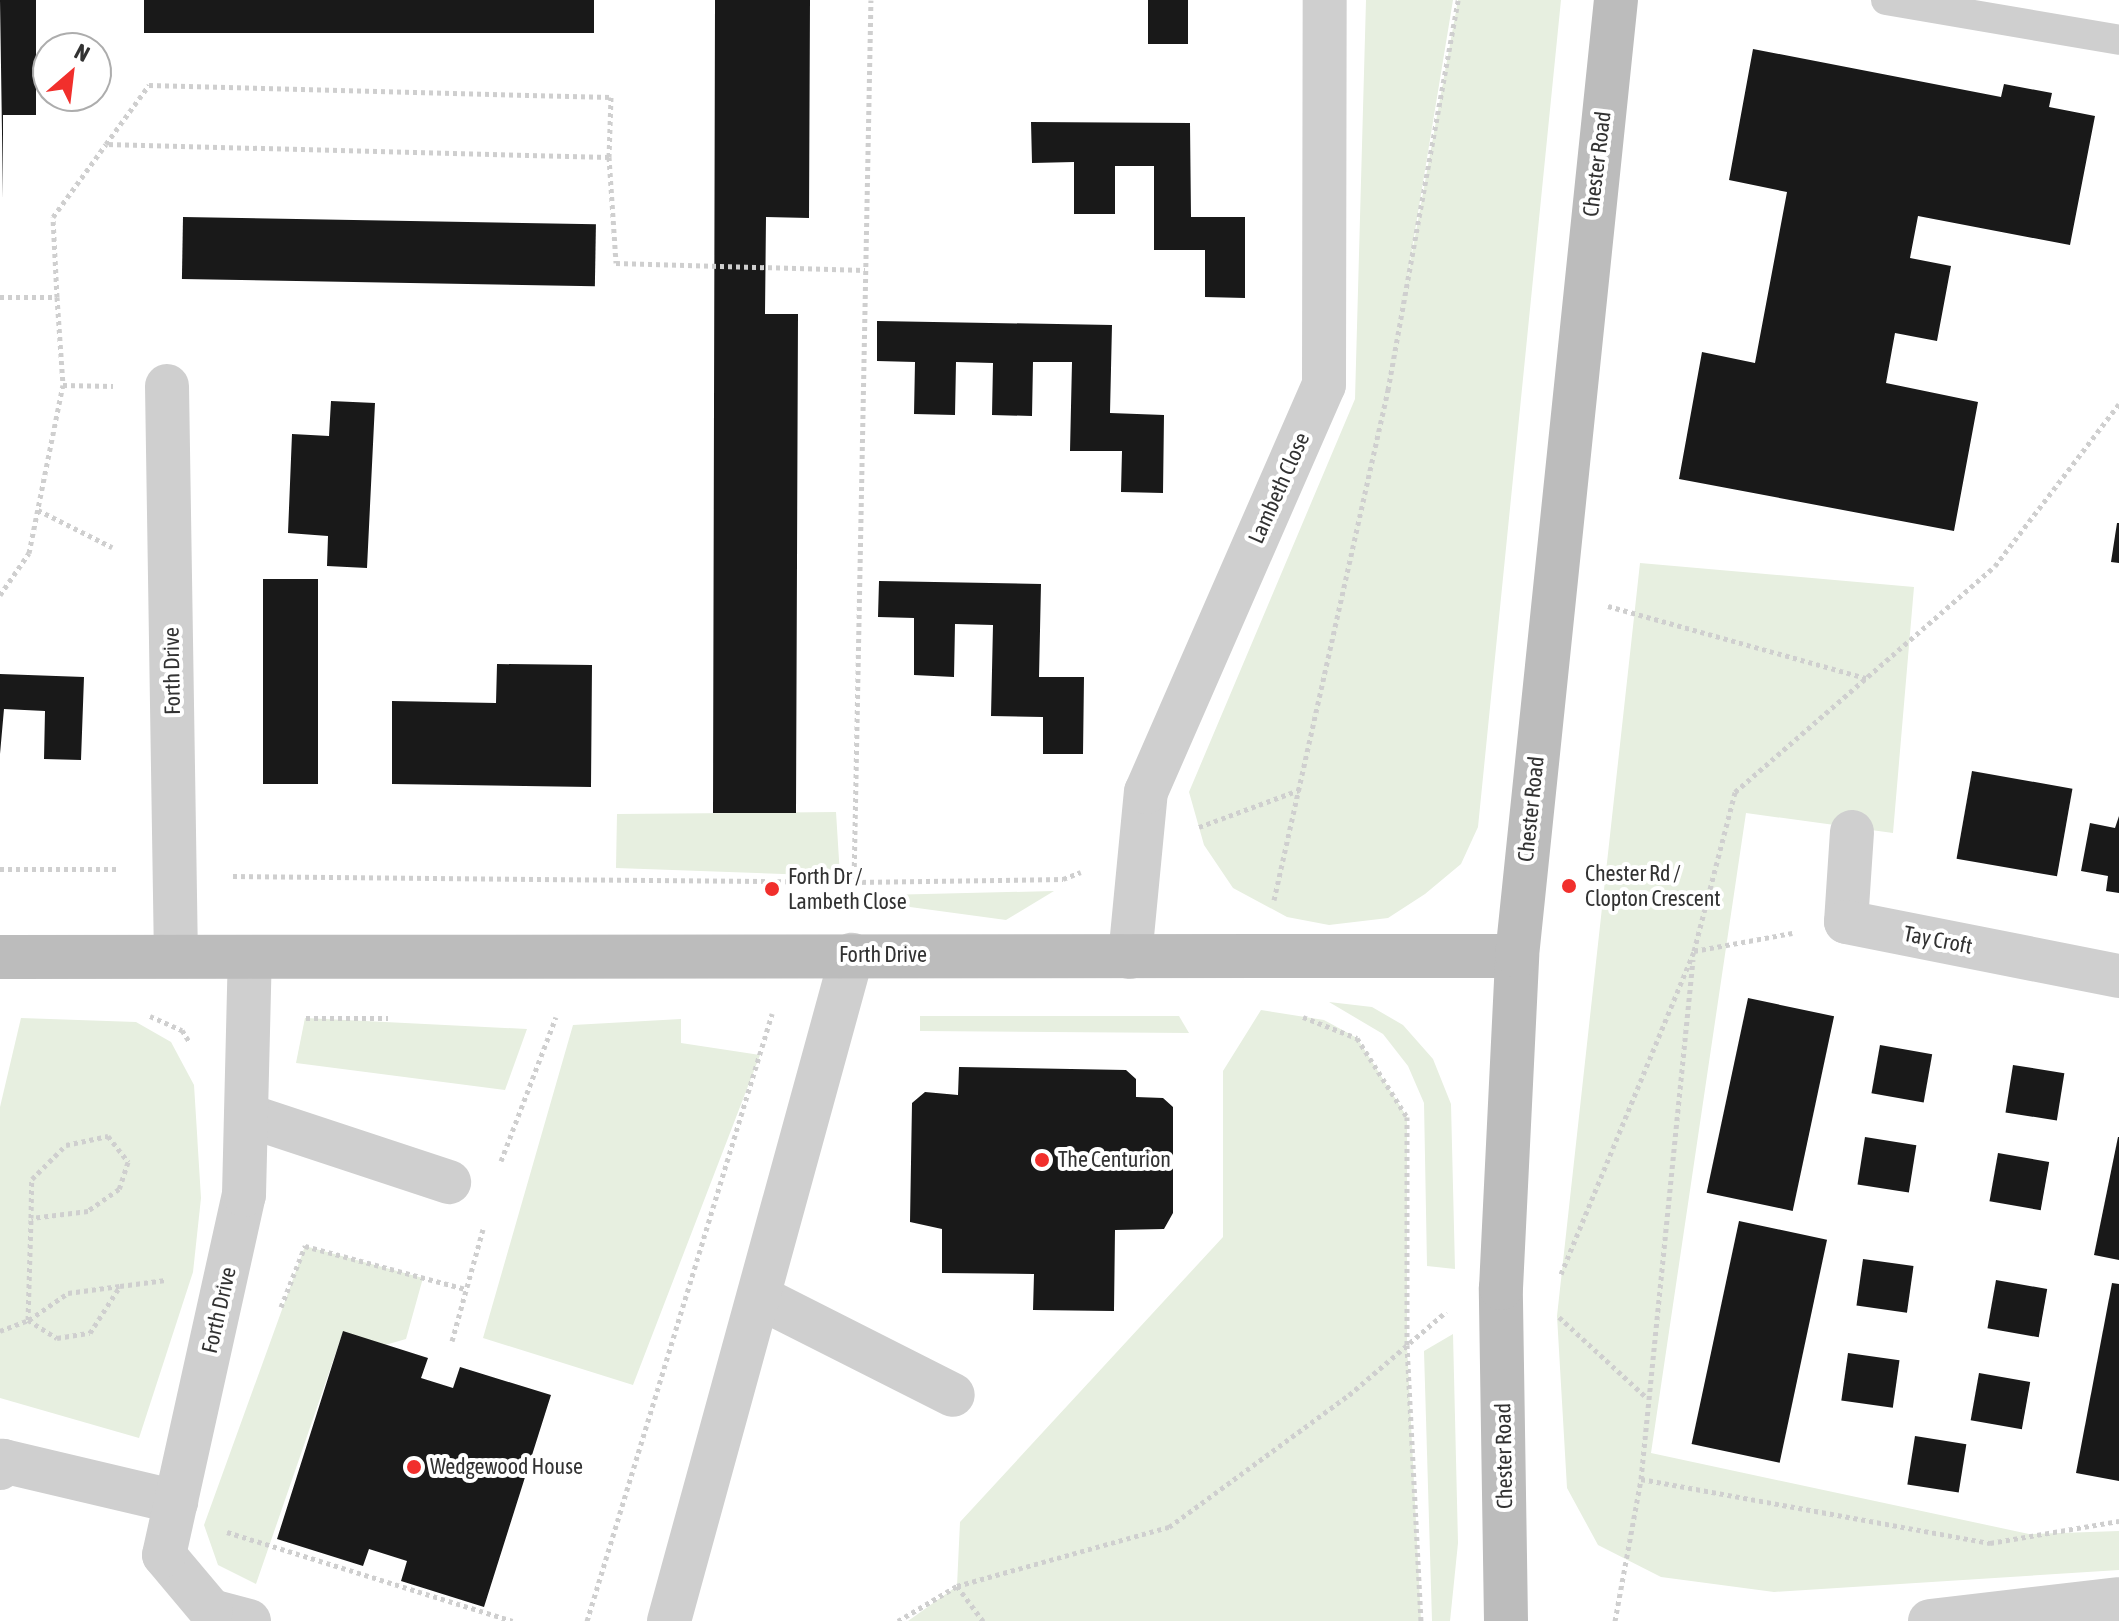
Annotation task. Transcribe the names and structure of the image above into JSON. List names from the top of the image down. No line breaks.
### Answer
{"streets":{"main road":["Chester Road","Forth Drive"],"street":["Lambeth Close","Tay Croft"]},"crossings":[["Chester Road","Forth Drive"],["Lambeth Close","Forth Drive"]],"places":["Chester Rd / Clopton Crescent","Forth Dr / Lambeth Close","The Centurion","Wedgewood House"],"north":"top right"}
